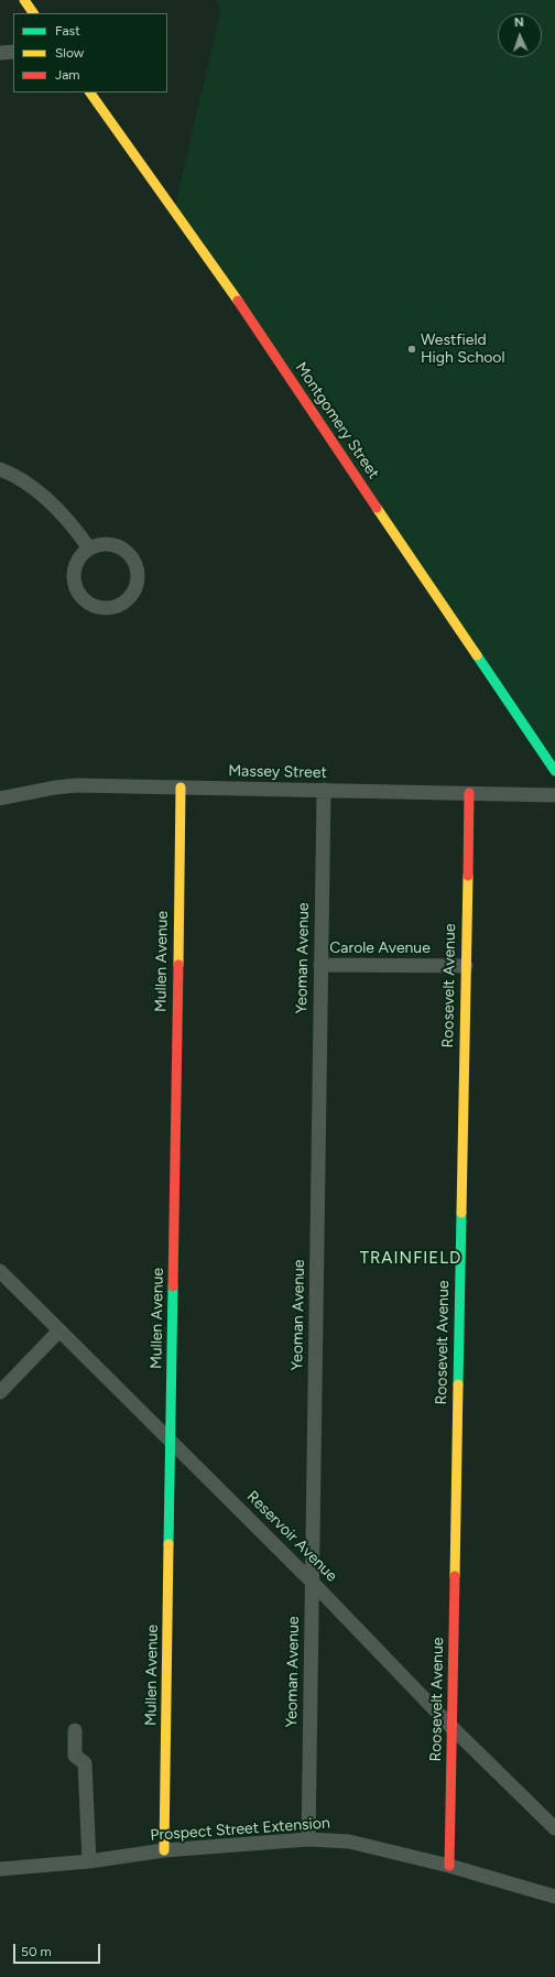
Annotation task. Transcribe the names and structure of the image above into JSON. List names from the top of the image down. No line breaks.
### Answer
{"streets":{"street":["Montgomery Street","Massey Street","Carole Avenue","Yeoman Avenue","Mullen Avenue","Roosevelt Avenue","Reservoir Avenue","Prospect Street Extension"]},"crossings":[["Massey Street","Yeoman Avenue"],["Massey Street","Mullen Avenue"],["Massey Street","Roosevelt Avenue"],["Carole Avenue","Yeoman Avenue"],["Carole Avenue","Roosevelt Avenue"],["Yeoman Avenue","Reservoir Avenue"],["Yeoman Avenue","Prospect Street Extension"],["Mullen Avenue","Reservoir Avenue"],["Mullen Avenue","Prospect Street Extension"],["Roosevelt Avenue","Reservoir Avenue"],["Roosevelt Avenue","Prospect Street Extension"]],"districts":["TRAINFIELD"],"places":["Westfield High School"],"legend":["Fast","Slow","Jam"],"scale_bar":"50 m","north":"top"}
